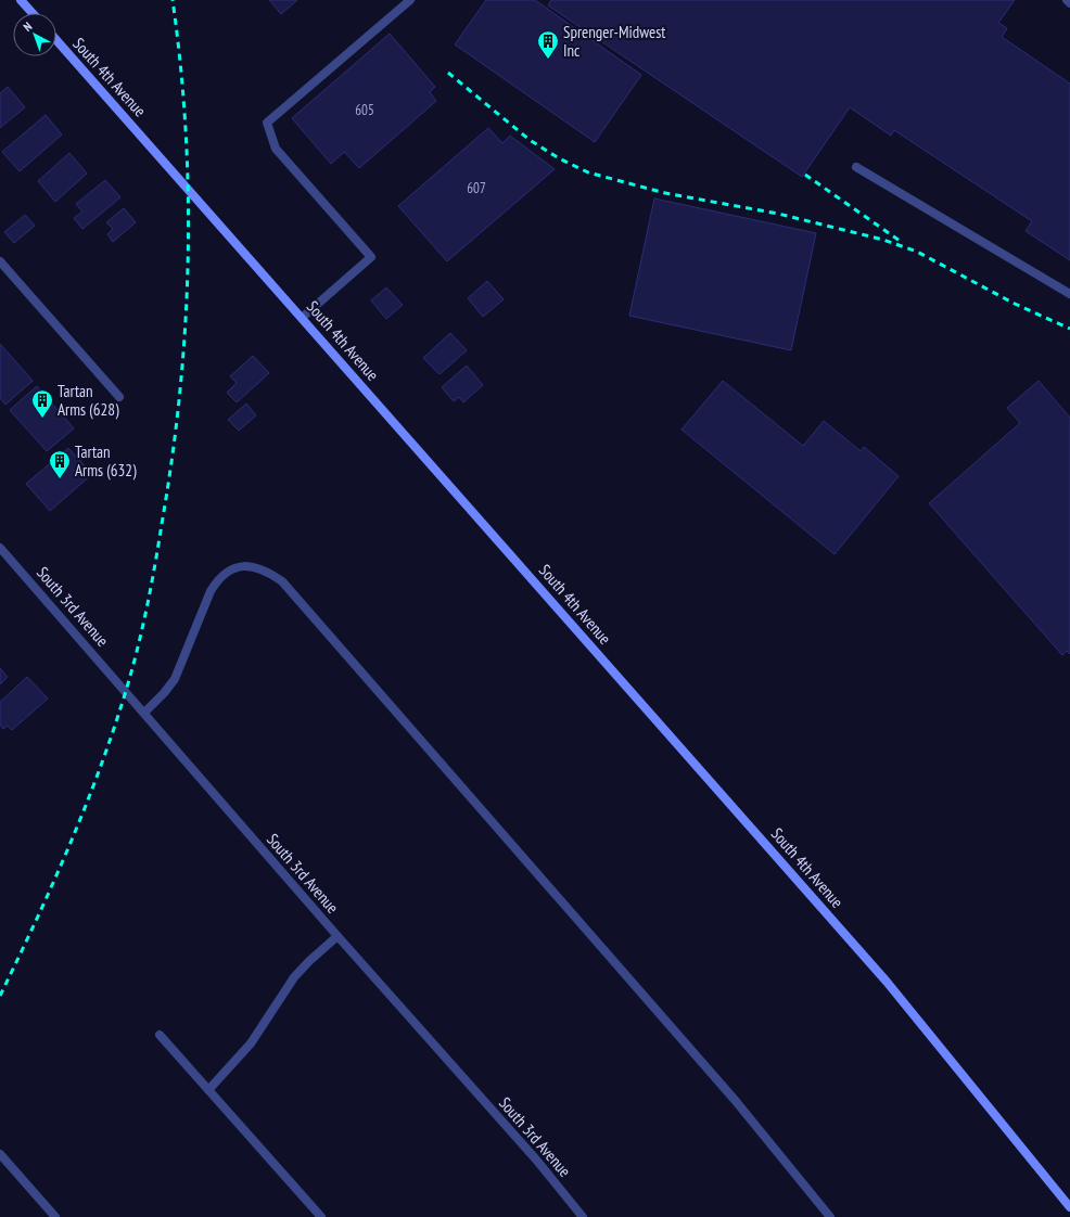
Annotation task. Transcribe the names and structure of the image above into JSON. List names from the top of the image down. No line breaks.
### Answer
{"streets":{"street":["South 4th Avenue","South 3rd Avenue"]},"places":{"building":["Sprenger-Midwest Inc","Tartan Arms (628)","Tartan Arms (632)"]},"house_numbers":["605","607"],"north":"top left"}
